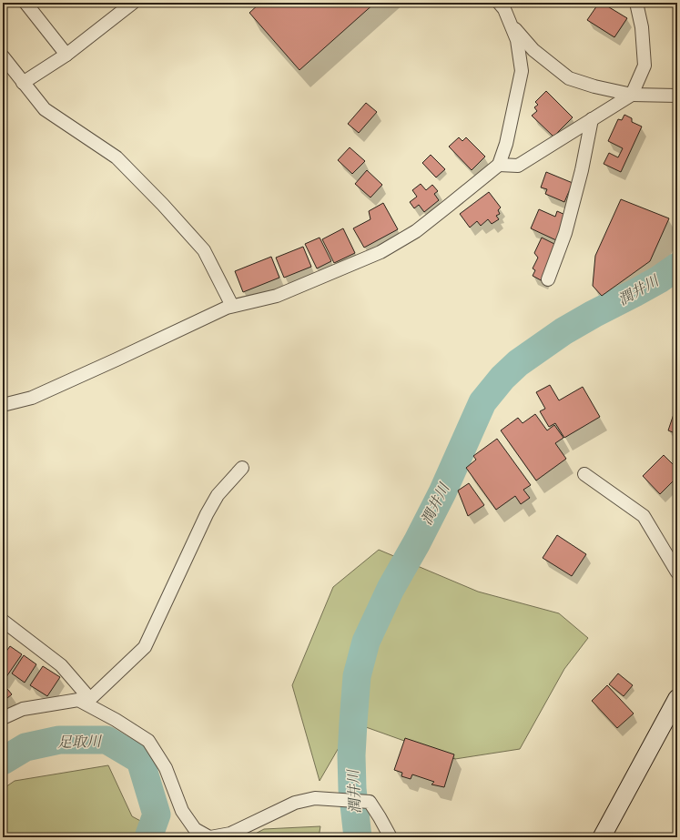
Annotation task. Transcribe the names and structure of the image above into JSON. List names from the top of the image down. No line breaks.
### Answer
{"water":["潤井川","足取川"]}
